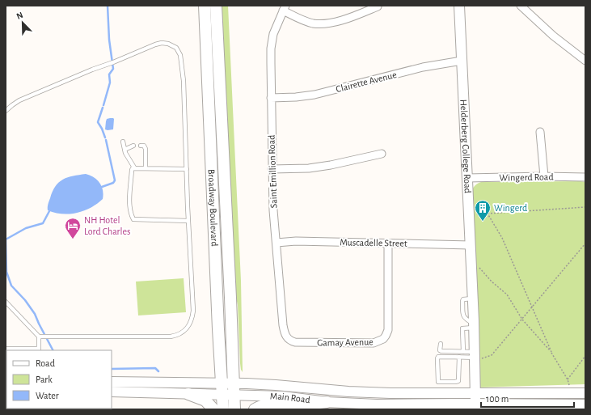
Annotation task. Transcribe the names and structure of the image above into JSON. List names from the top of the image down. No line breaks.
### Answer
{"streets":{"main road":["Helderberg College Road","Broadway Boulevard","Main Road"],"street":["Clairette Avenue","Saint Emillion Road","Wingerd Road","Muscadelle Street","Gamay Avenue"]},"crossings":[["Clairette Avenue","Helderberg College Road"],["Clairette Avenue","Saint Emillion Road"],["Helderberg College Road","Wingerd Road"],["Helderberg College Road","Muscadelle Street"],["Helderberg College Road","Main Road"],["Saint Emillion Road","Muscadelle Street"],["Saint Emillion Road","Gamay Avenue"],["Broadway Boulevard","Main Road"],["Muscadelle Street","Gamay Avenue"]],"places":{"building":["Wingerd"],"hotel":["NH Hotel Lord Charles"]},"legend":["Road","Park","Water"],"scale_bar":"100 m","north":"top left"}
